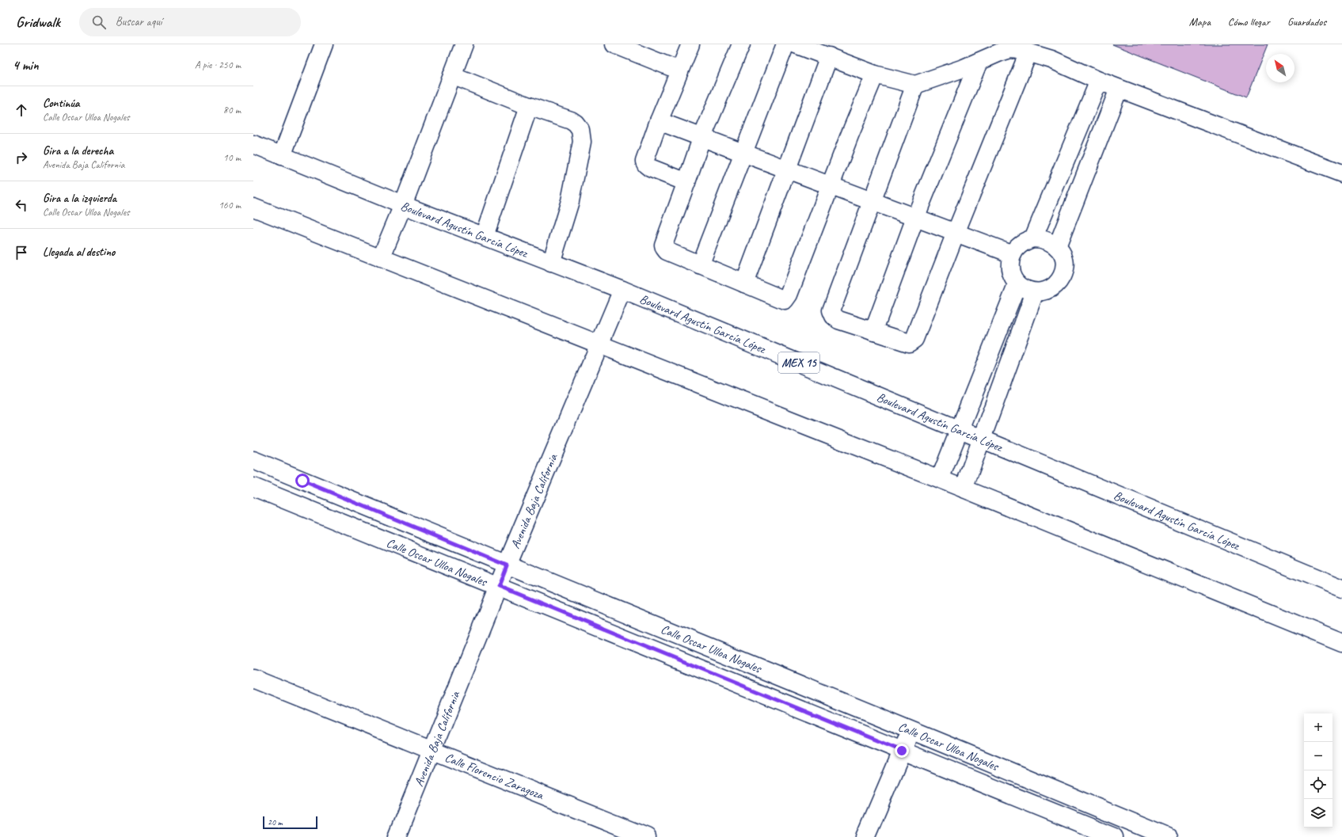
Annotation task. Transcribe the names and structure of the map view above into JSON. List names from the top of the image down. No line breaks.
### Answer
{"streets":{"street":["Boulevard Agustín García López","MEX 15","Avenida Baja California","Calle Oscar Ulloa Nogales","Calle Florencio Zaragoza"]},"crossings":[["Boulevard Agustín García López","Avenida Baja California"],["Avenida Baja California","Calle Oscar Ulloa Nogales"],["Avenida Baja California","Calle Florencio Zaragoza"]],"scale_bar":"20 m","north":"top left","page":{"header":"Gridwalk","search":"Buscar aquí","nav":["Mapa","Cómo llegar","Guardados"],"heading":["4 min","A pie · 250 m"],"list":[["Continúa","Calle Oscar Ulloa Nogales","80 m"],["Gira a la derecha","Avenida Baja California","10 m"],["Gira a la izquierda","Calle Oscar Ulloa Nogales","160 m"],"Llegada al destino"],"map_buttons":["+","−"],"scale":"20 m"}}
